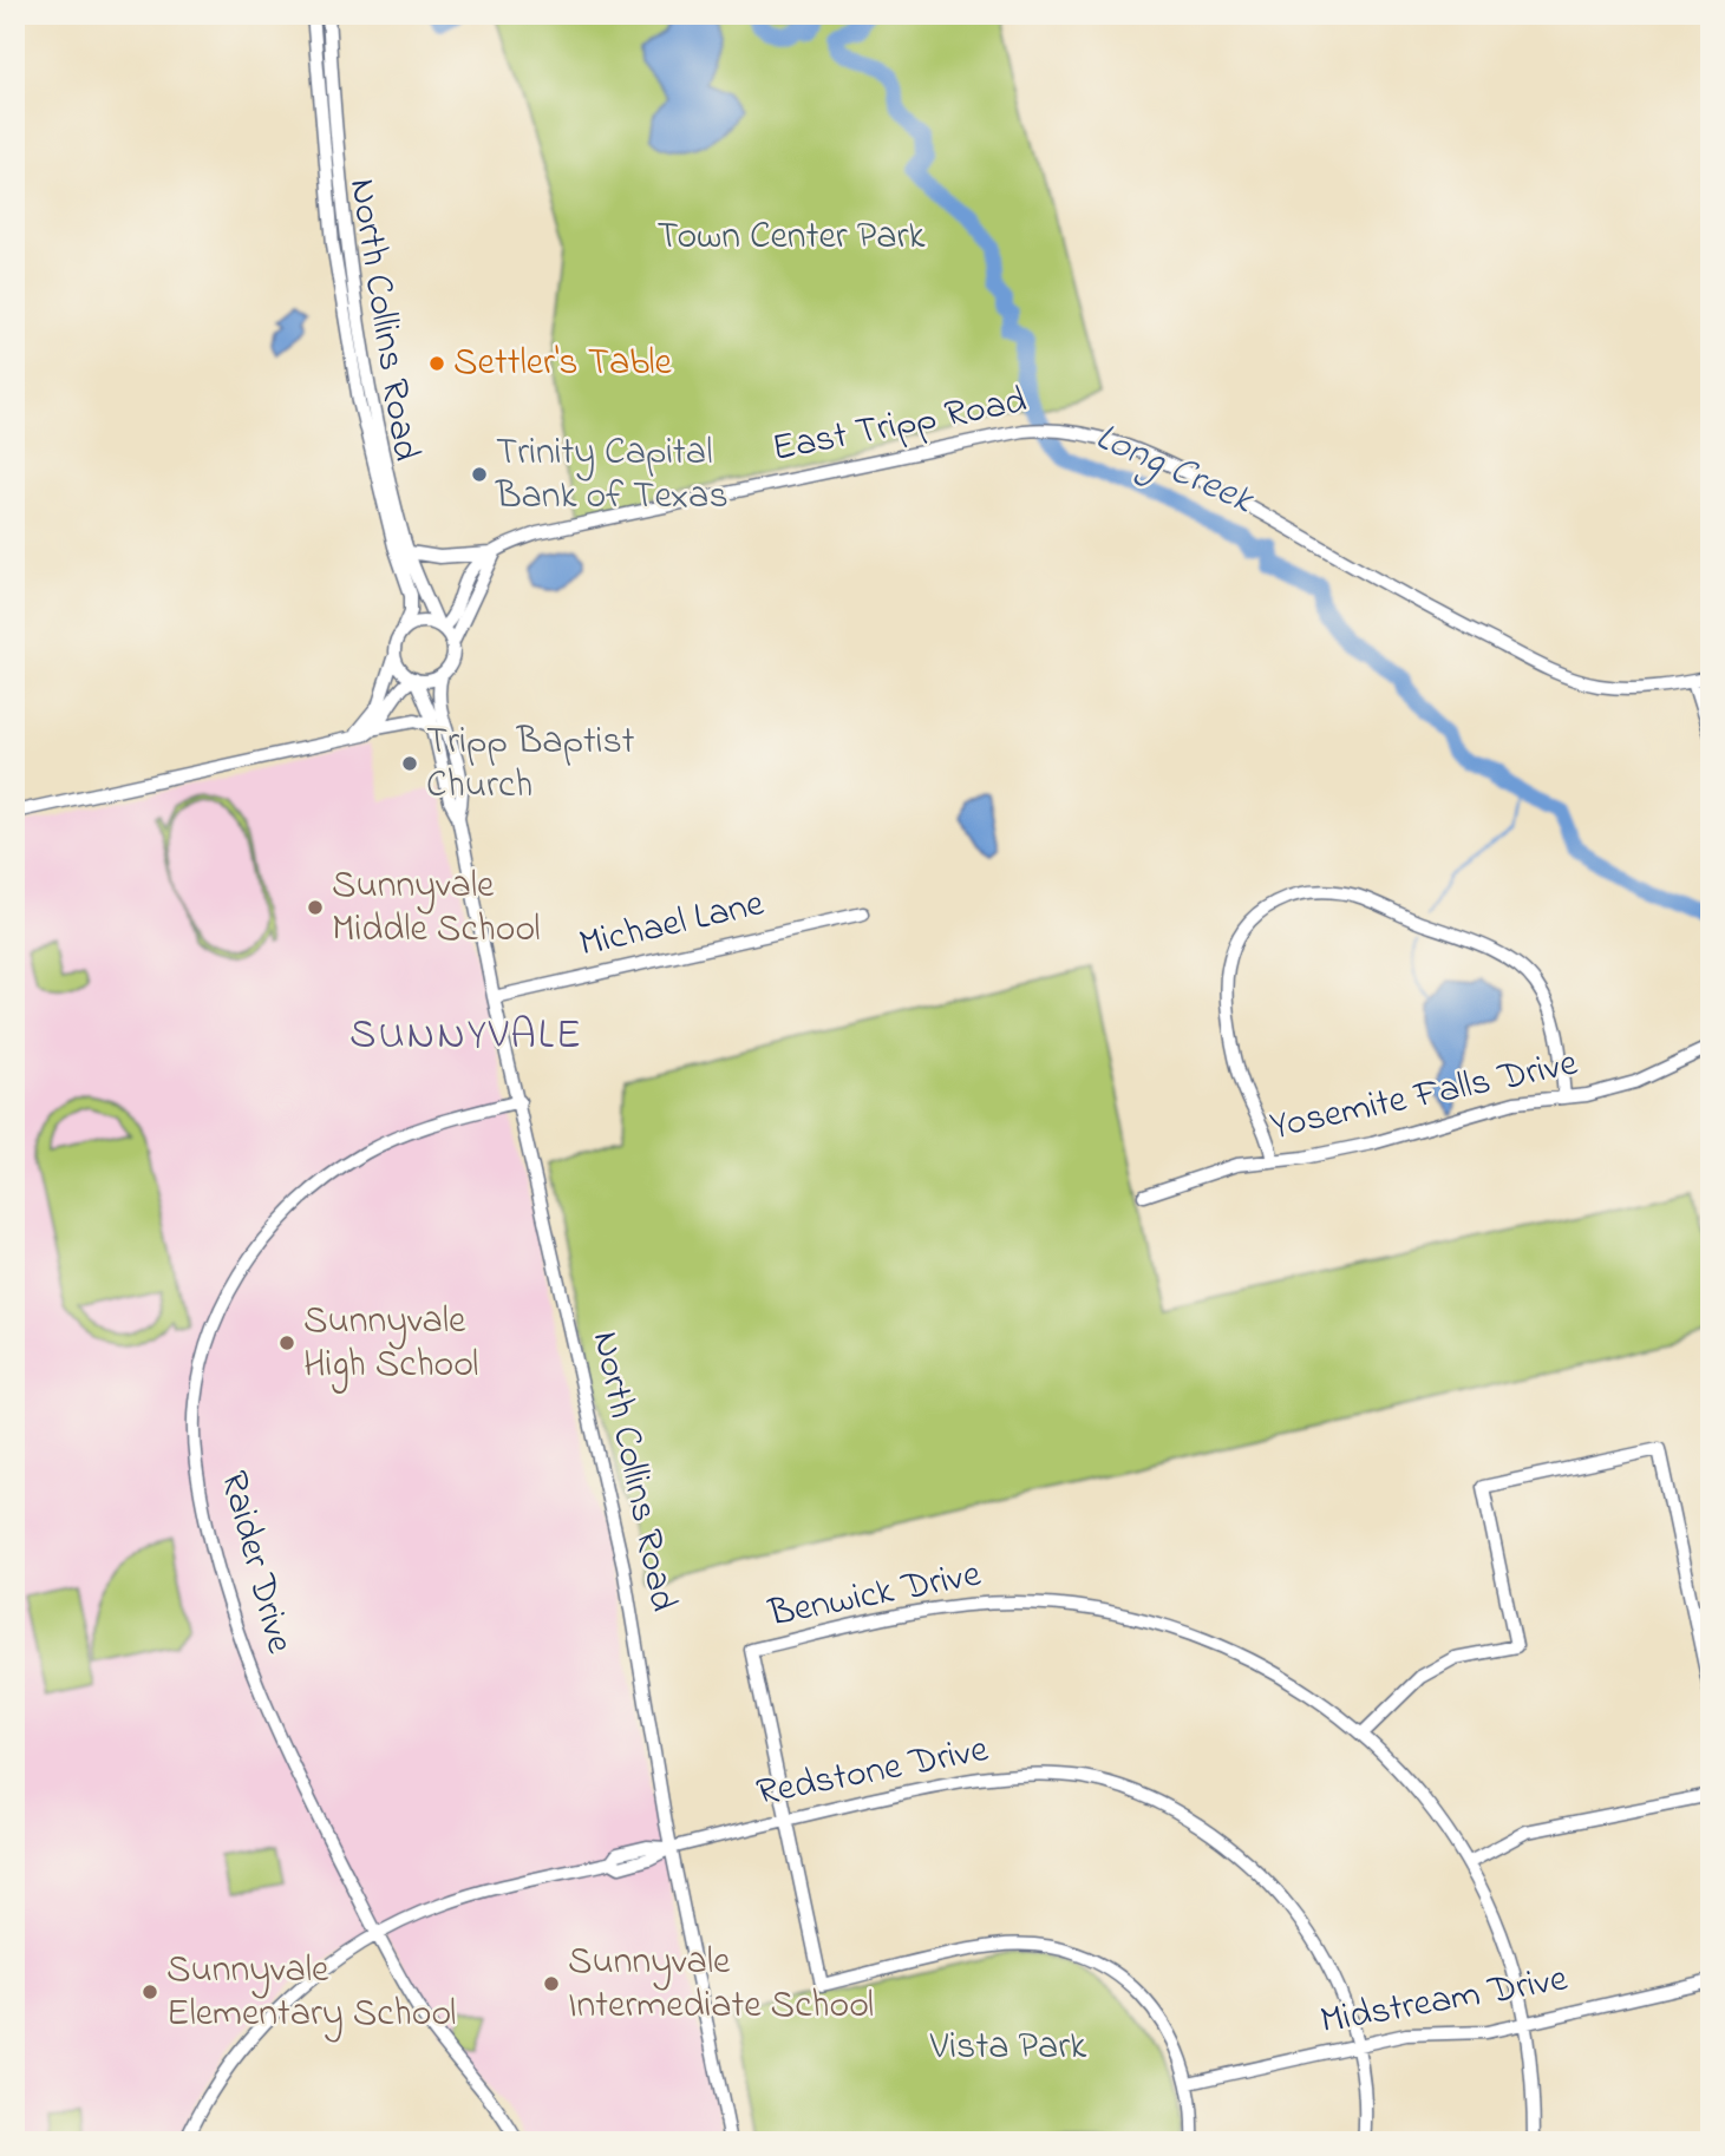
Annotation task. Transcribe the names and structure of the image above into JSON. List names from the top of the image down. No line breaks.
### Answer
{"streets":{"street":["North Collins Road","East Tripp Road","Michael Lane","Yosemite Falls Drive","Raider Drive","Benwick Drive","Redstone Drive","Midstream Drive"]},"crossings":[["North Collins Road","East Tripp Road"],["North Collins Road","Michael Lane"],["North Collins Road","Raider Drive"],["North Collins Road","Redstone Drive"],["Raider Drive","Redstone Drive"],["Benwick Drive","Redstone Drive"],["Benwick Drive","Midstream Drive"],["Redstone Drive","Midstream Drive"]],"districts":["SUNNYVALE"],"water":["Long Creek"],"parks":["Town Center Park","Vista Park"],"places":["Settler's Table","Trinity Capital Bank of Texas","Tripp Baptist Church","Sunnyvale Middle School","Sunnyvale High School","Sunnyvale Intermediate School","Sunnyvale Elementary School"]}
